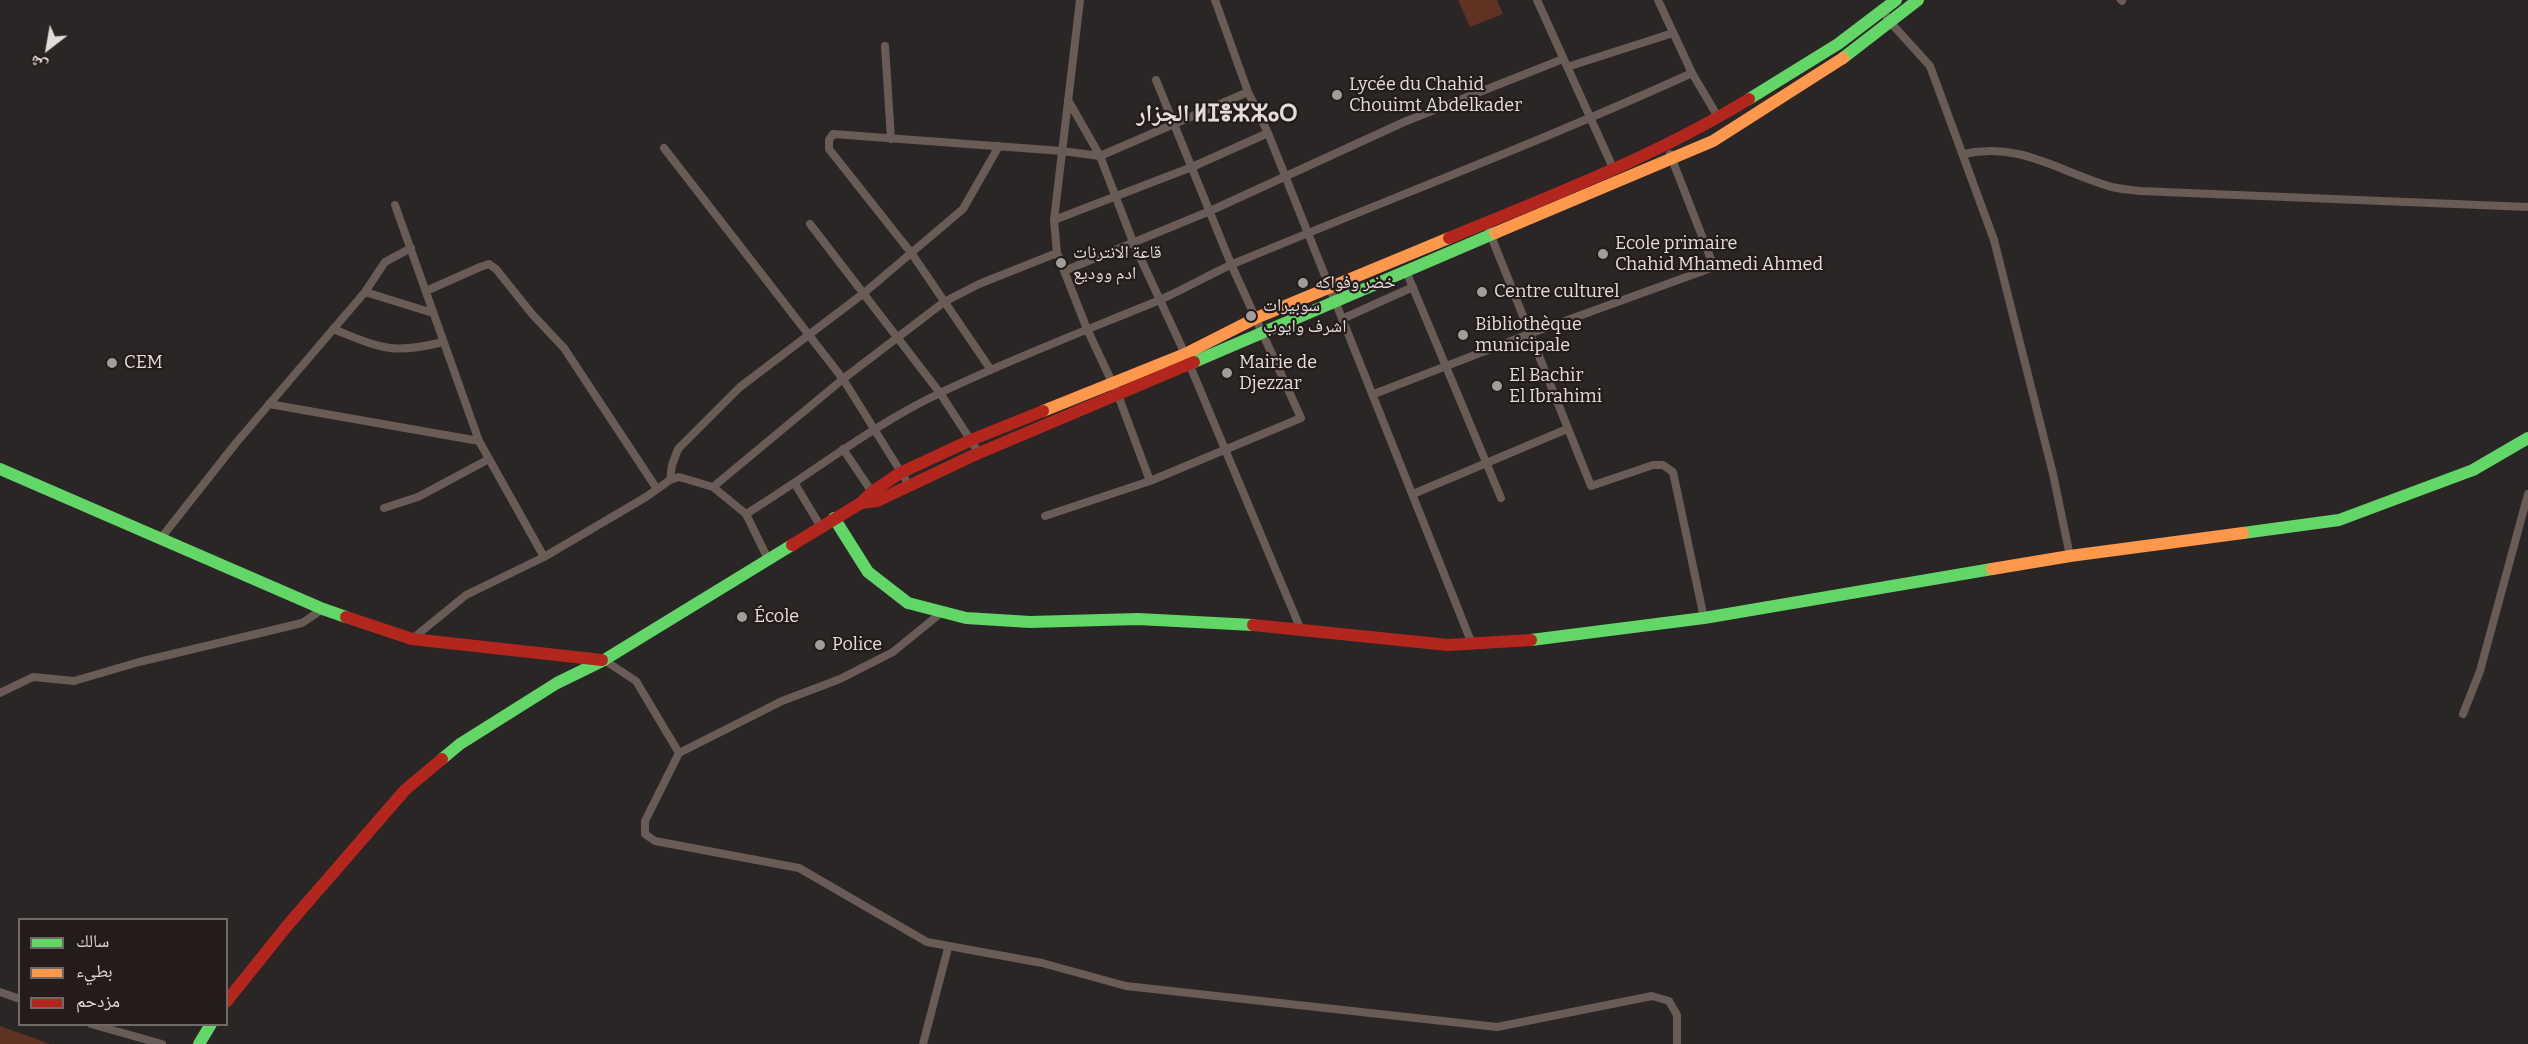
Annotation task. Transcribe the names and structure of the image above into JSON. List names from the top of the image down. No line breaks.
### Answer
{"districts":["الجزار ⵍⵊⴻⵣⵣⴰⵔ"],"places":["Lycée du Chahid Chouimt Abdelkader","Ecole primaire Chahid Mhamedi Ahmed","قاعة الانترنات ادم ووديع","خضر وفواكه","Centre culturel","سوبيرات اشرف وايوب","Bibliothèque municipale","CEM","Mairie de Djezzar","El Bachir El Ibrahimi","École","Police"],"legend":["سالك","بطيء","مزدحم"],"north":"bottom left"}
